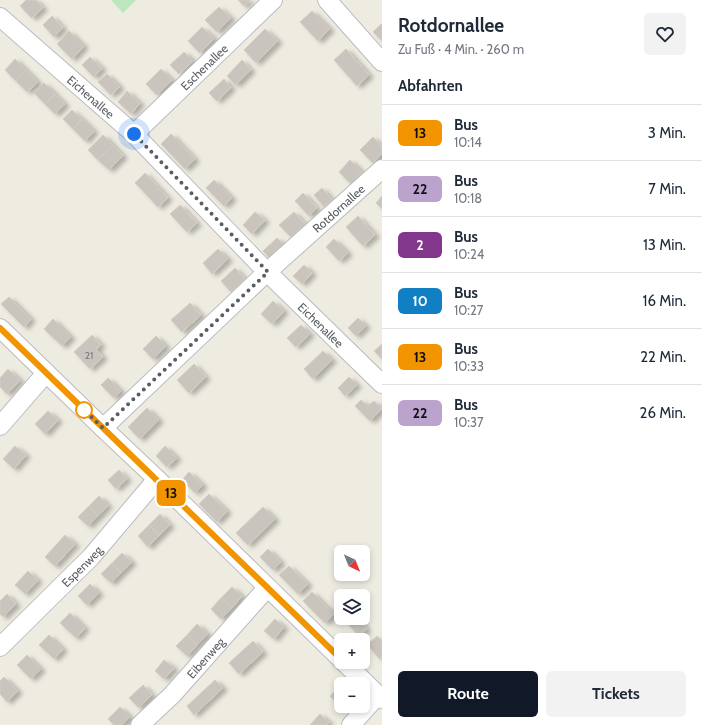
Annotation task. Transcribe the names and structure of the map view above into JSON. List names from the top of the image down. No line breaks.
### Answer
{"streets":{"street":["Eschenallee","Eichenallee","Rotdornallee","Espenweg","Eibenweg"]},"crossings":[["Eschenallee","Eichenallee"],["Eichenallee","Rotdornallee"]],"lines":["bus line 13"],"house_numbers":["21"],"north":"bottom right","page":{"on_map":"13","heading":[["Rotdornallee","Zu Fuß · 4 Min. · 260 m"],"Abfahrten"],"list":[{"mark":"13","name":"Bus","note":"10:14","value":"3 Min."},{"mark":"22","name":"Bus","note":"10:18","value":"7 Min."},{"mark":"2","name":"Bus","note":"10:24","value":"13 Min."},{"mark":"10","name":"Bus","note":"10:27","value":"16 Min."},{"mark":"13","name":"Bus","note":"10:33","value":"22 Min."},{"mark":"22","name":"Bus","note":"10:37","value":"26 Min."}],"map_buttons":["+","−"],"buttons":["Route","Tickets"]}}
